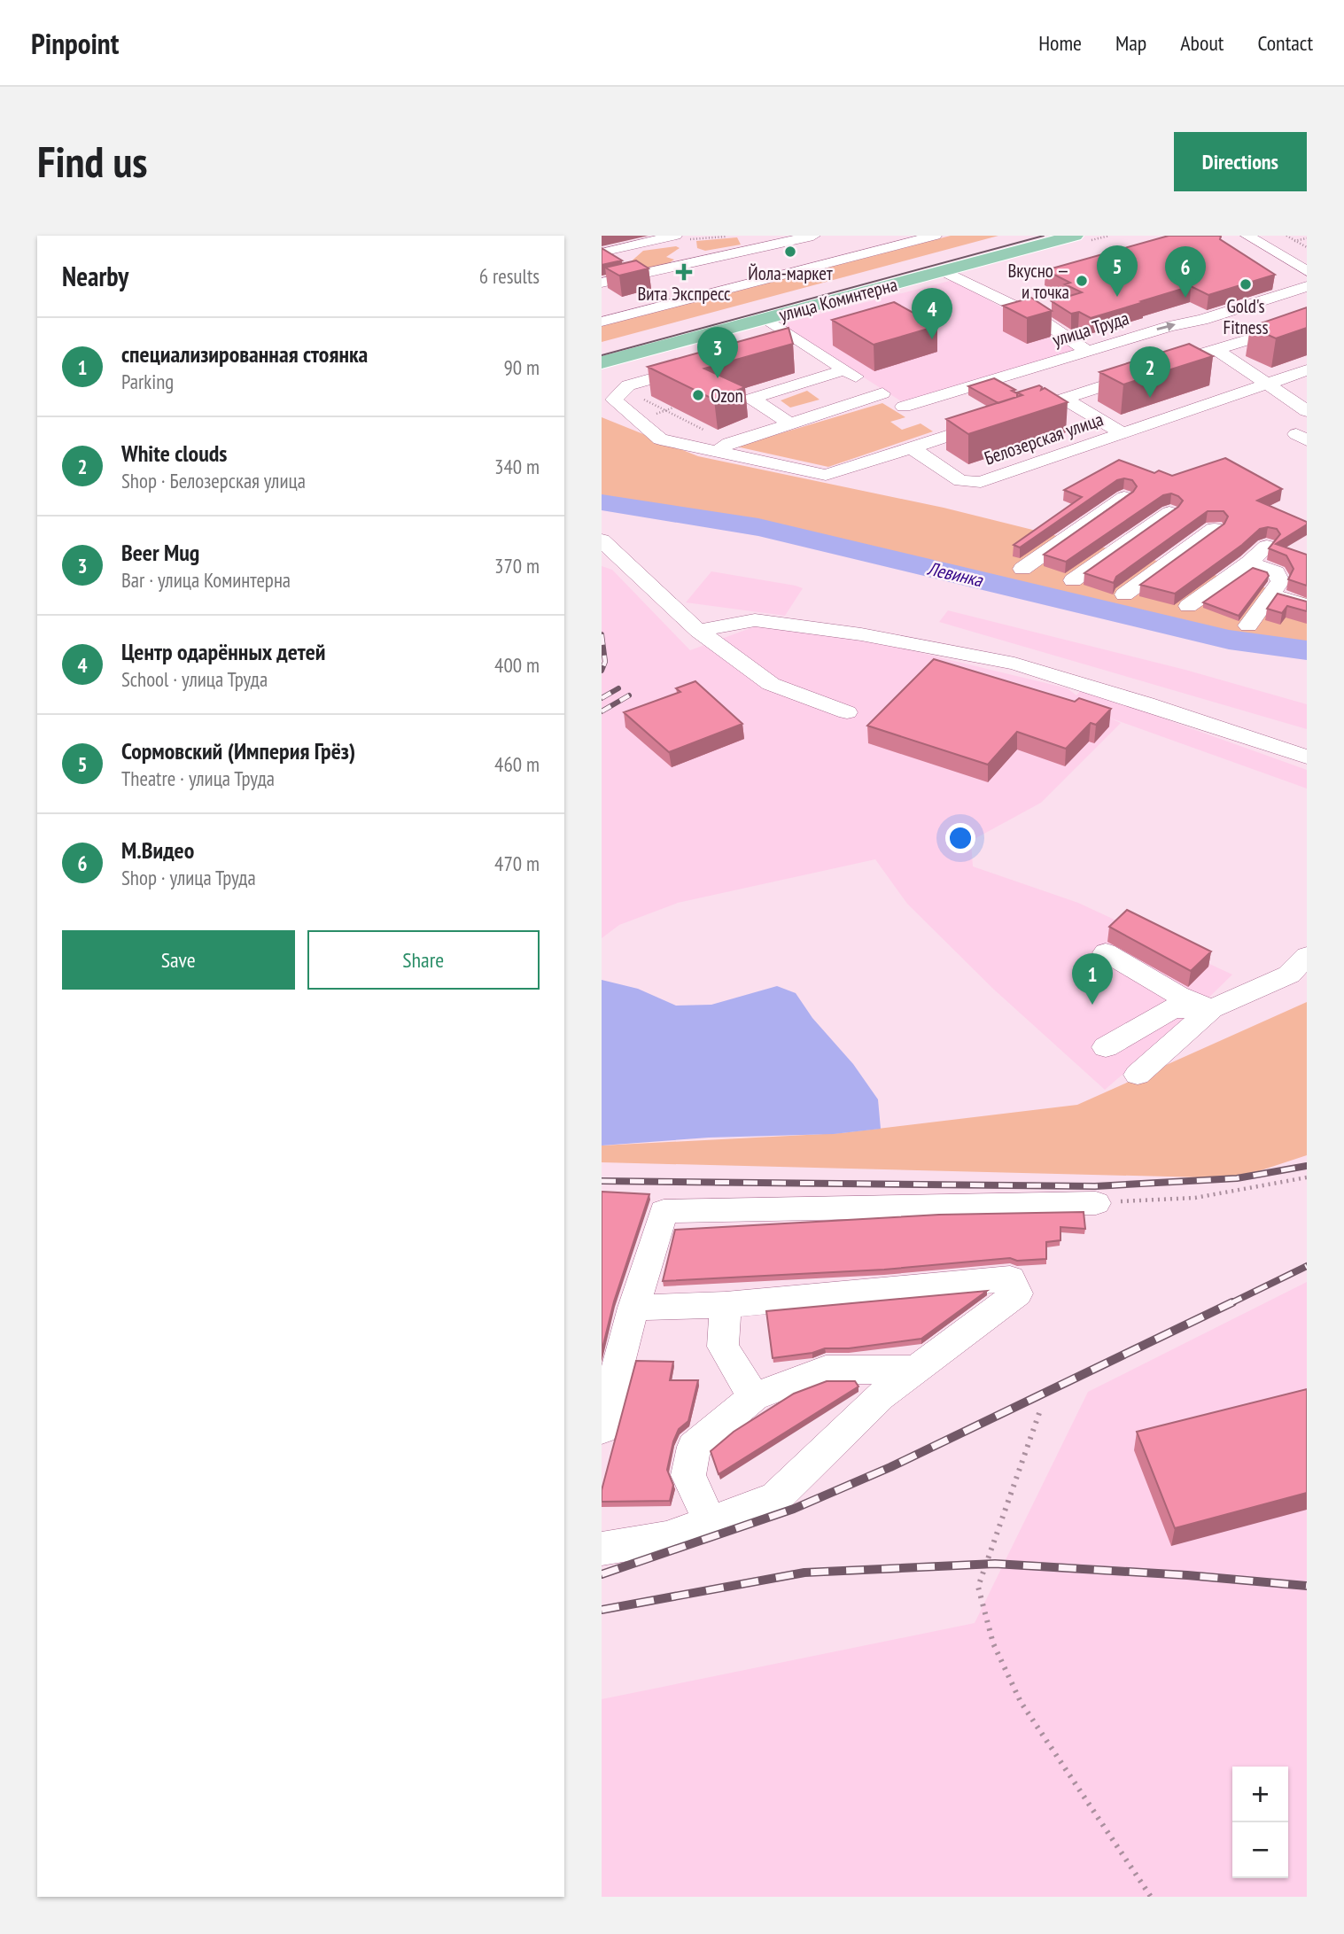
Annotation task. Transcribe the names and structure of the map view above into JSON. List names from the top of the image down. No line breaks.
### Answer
{"streets":{"main road":["улица Коминтерна"],"street":["улица Труда","Белозерская улица"]},"water":["Левинка"],"places":{"other":["Йола-маркет","Вкусно — и точка","Gold's Fitness","Ozon"],"health":["Вита Экспресс"]},"page":{"header":"Pinpoint","nav":["Home","Map","About","Contact"],"buttons":["Directions",["Save","Share"]],"title":"Find us","heading":["Nearby","6 results"],"pins":["5","6","4","3","2","1"],"list":[{"mark":"1","name":"специализированная стоянка","note":"Parking","value":"90 m"},{"mark":"2","name":"White clouds","note":"Shop · Белозерская улица","value":"340 m"},{"mark":"3","name":"Beer Mug","note":"Bar · улица Коминтерна","value":"370 m"},{"mark":"4","name":"Центр одарённых детей","note":"School · улица Труда","value":"400 m"},{"mark":"5","name":"Сормовский (Империя Грёз)","note":"Theatre · улица Труда","value":"460 m"},{"mark":"6","name":"М.Видео","note":"Shop · улица Труда","value":"470 m"}],"map_buttons":["+","−"]}}
